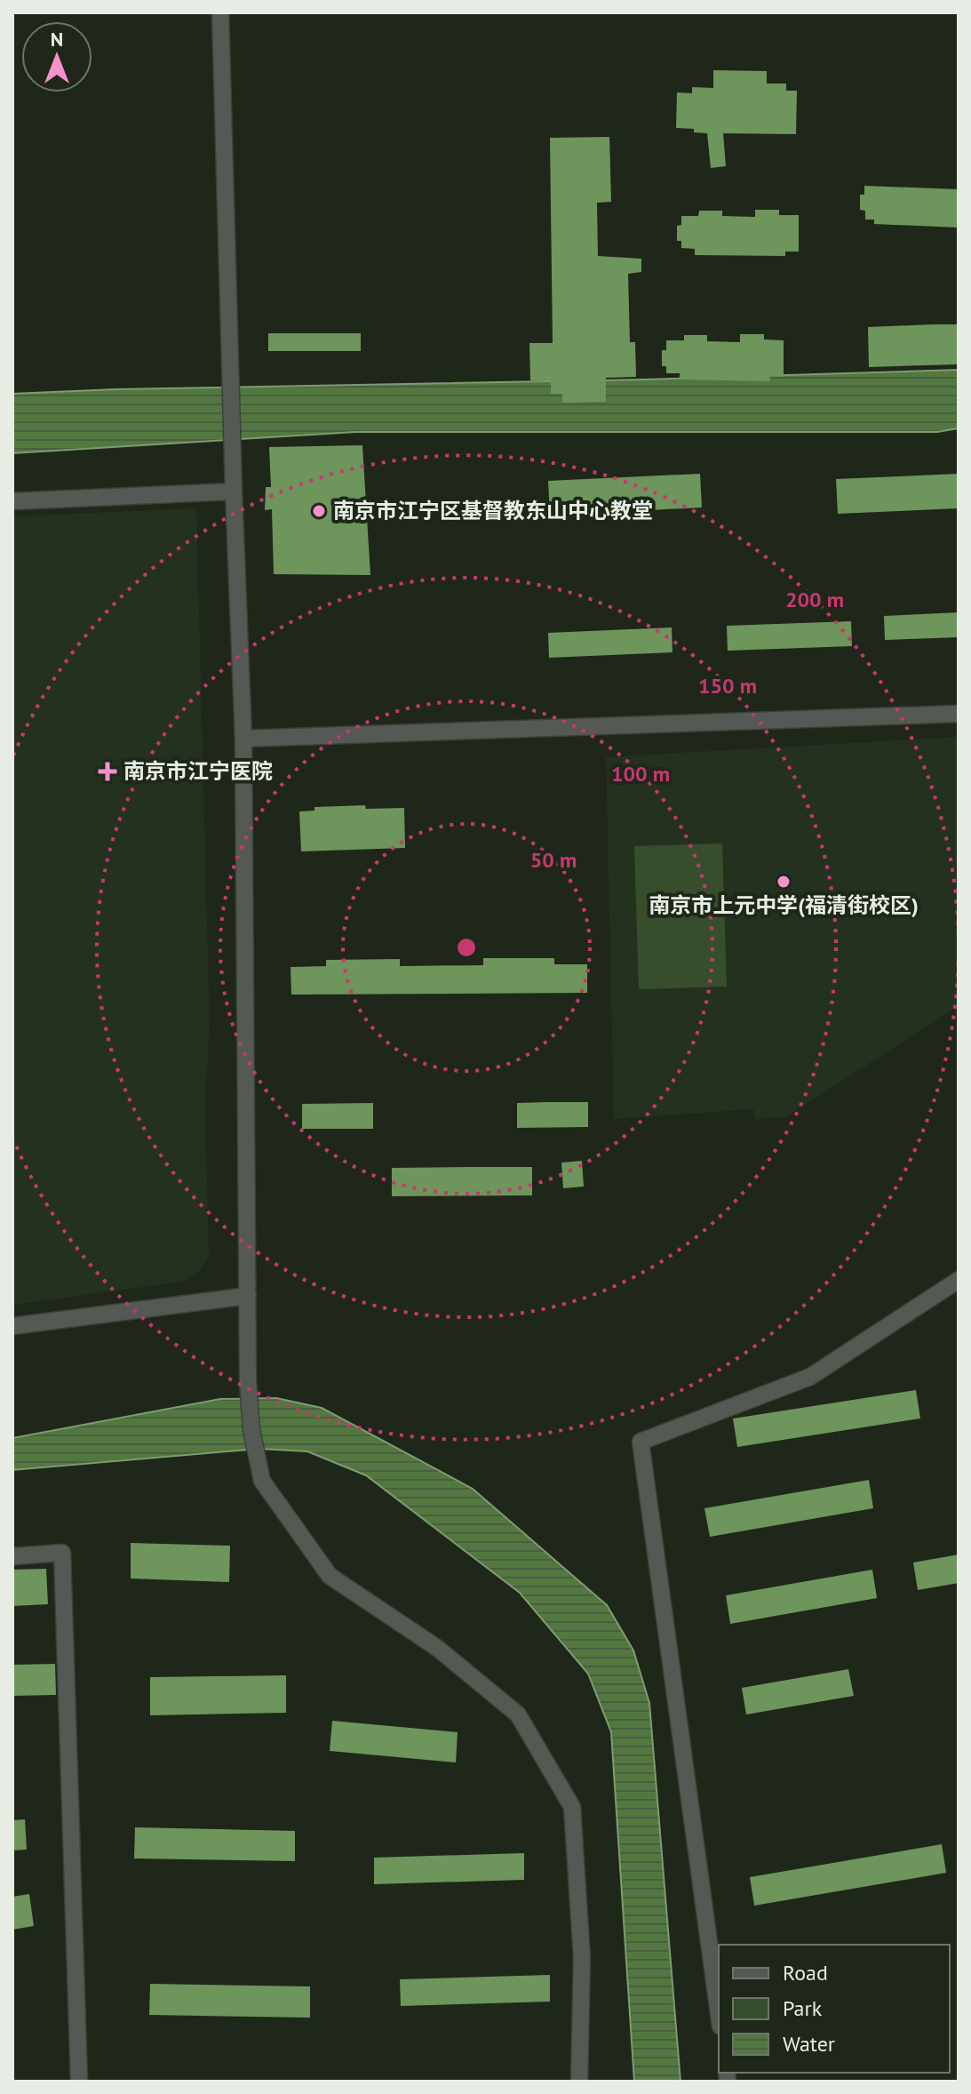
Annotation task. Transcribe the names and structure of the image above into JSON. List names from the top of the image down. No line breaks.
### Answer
{"places":{"other":["南京市江宁区基督教东山中心教堂","南京市上元中学(福清街校区)"],"health":["南京市江宁医院"]},"legend":["Road","Park","Water"],"north":"top","rings":["200 m","150 m","100 m","50 m"]}
